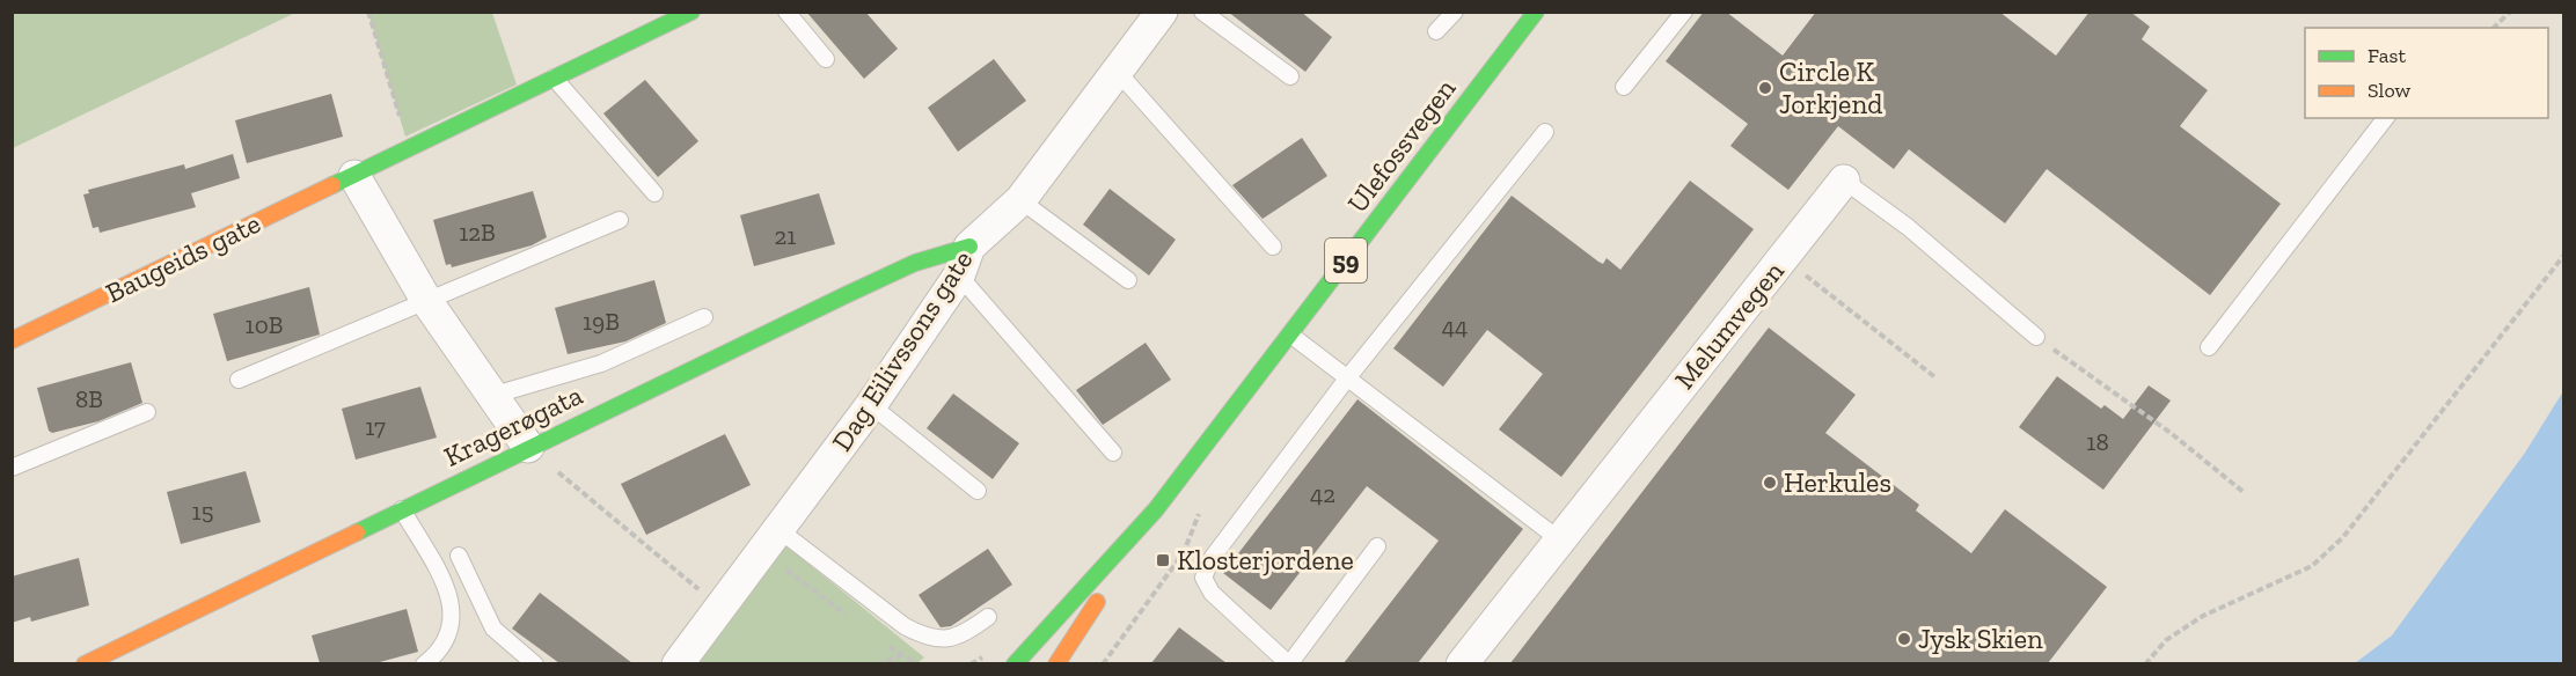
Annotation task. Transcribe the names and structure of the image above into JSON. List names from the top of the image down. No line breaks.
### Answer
{"streets":{"street":["Ulefossvegen","Baugeids gate","59","Melumvegen","Dag Eilivssons gate","Kragerøgata"]},"crossings":[["Dag Eilivssons gate","Kragerøgata"]],"places":{"other":["Circle K Jorkjend","Herkules","Jysk Skien"],"transit":["Klosterjordene"]},"house_numbers":["12B","21","19B","10B","44","8B","17","18","42","15"],"legend":["Fast","Slow"]}
